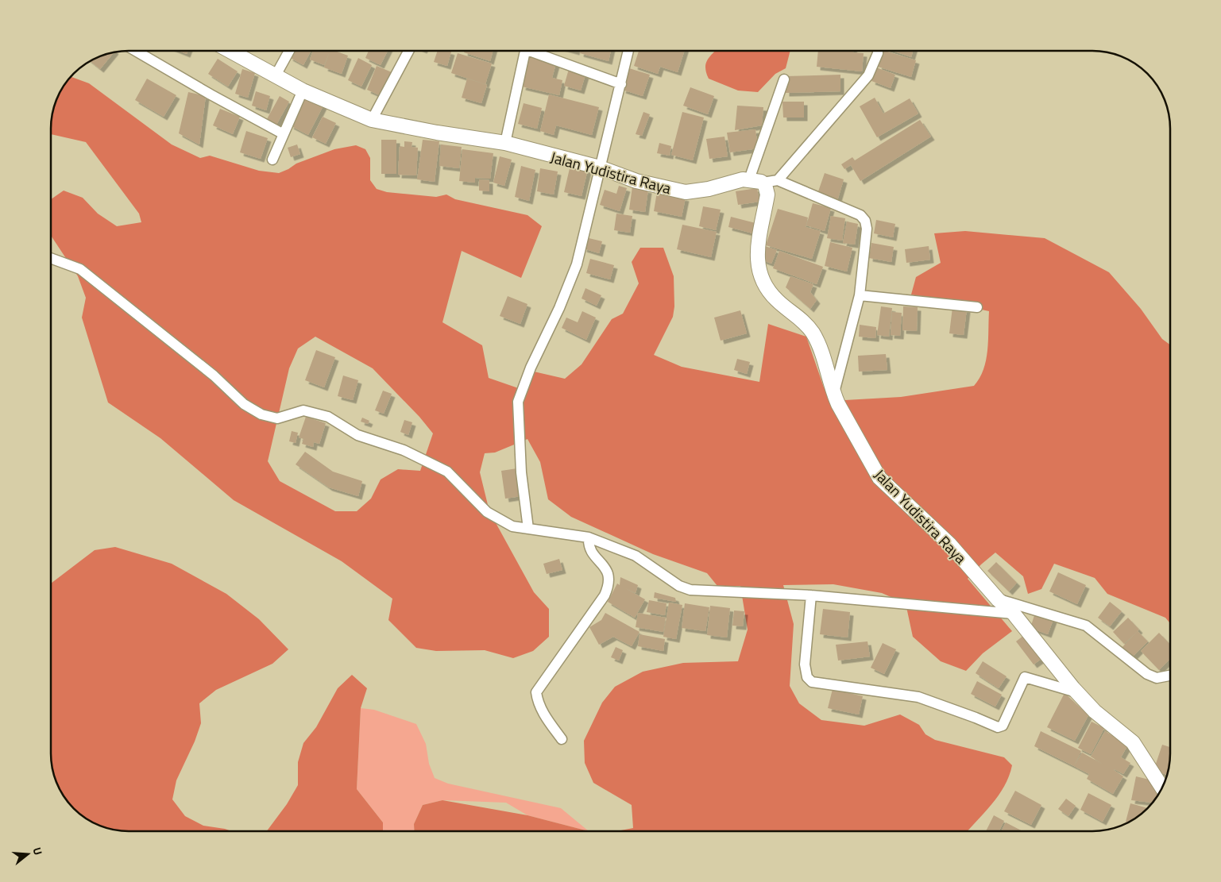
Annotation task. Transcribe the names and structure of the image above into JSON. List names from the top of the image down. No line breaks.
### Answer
{"streets":{"street":["Jalan Yudistira Raya"]},"north":"right"}
